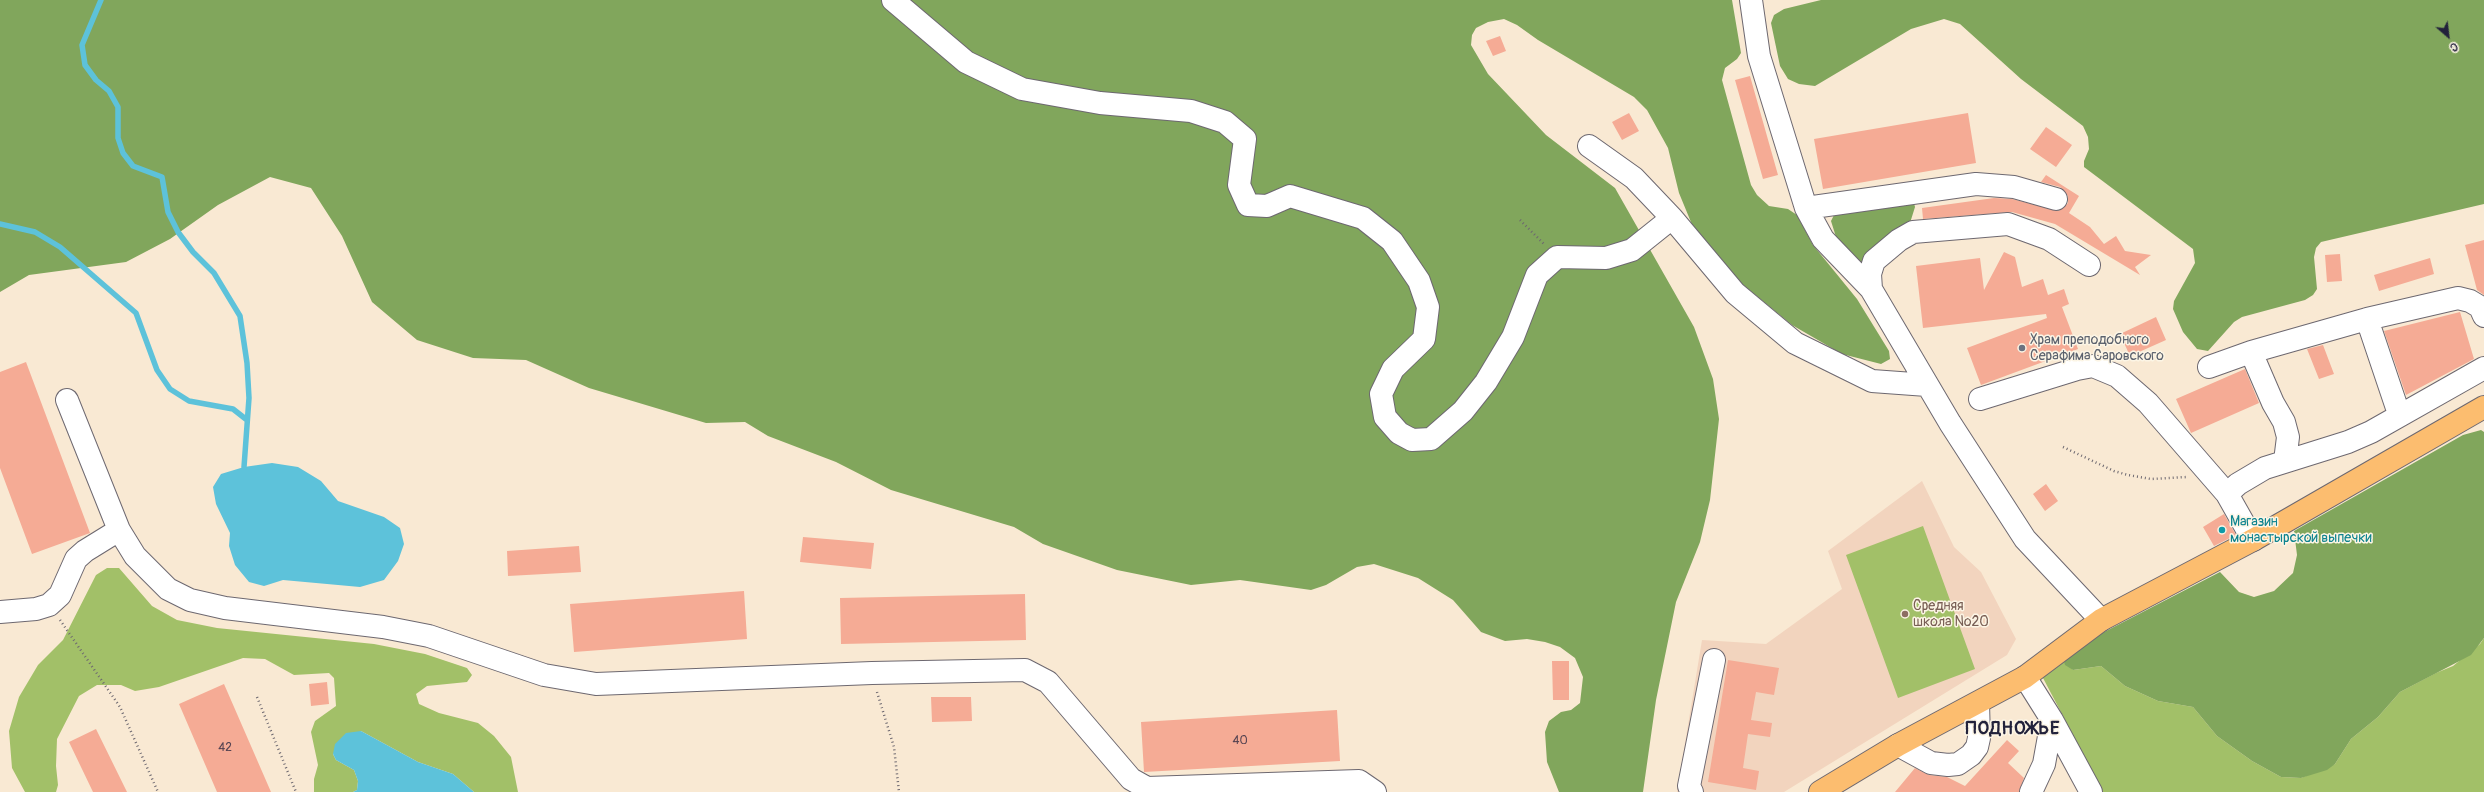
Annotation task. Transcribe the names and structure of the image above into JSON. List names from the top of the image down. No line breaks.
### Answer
{"districts":["ПОДНОЖЬЕ"],"places":["Храм преподобного Серафима Саровского","Магазин монастырской выпечки","Средняя школа №20"],"house_numbers":["40","42"],"north":"bottom right"}
